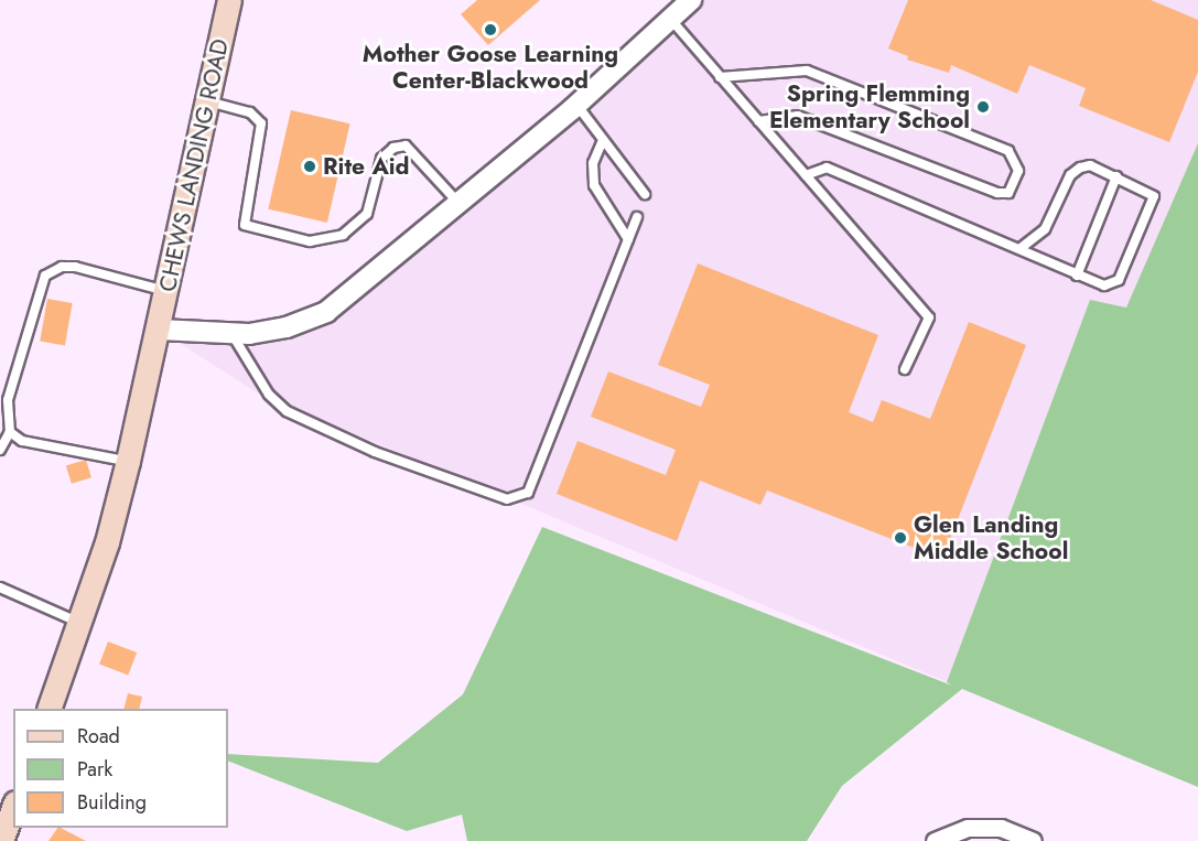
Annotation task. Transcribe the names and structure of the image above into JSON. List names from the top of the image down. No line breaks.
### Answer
{"streets":{"main road":["CHEWS LANDING ROAD"]},"places":["Mother Goose Learning Center-Blackwood","Spring Flemming Elementary School","Rite Aid","Glen Landing Middle School"],"legend":["Road","Park","Building"]}
